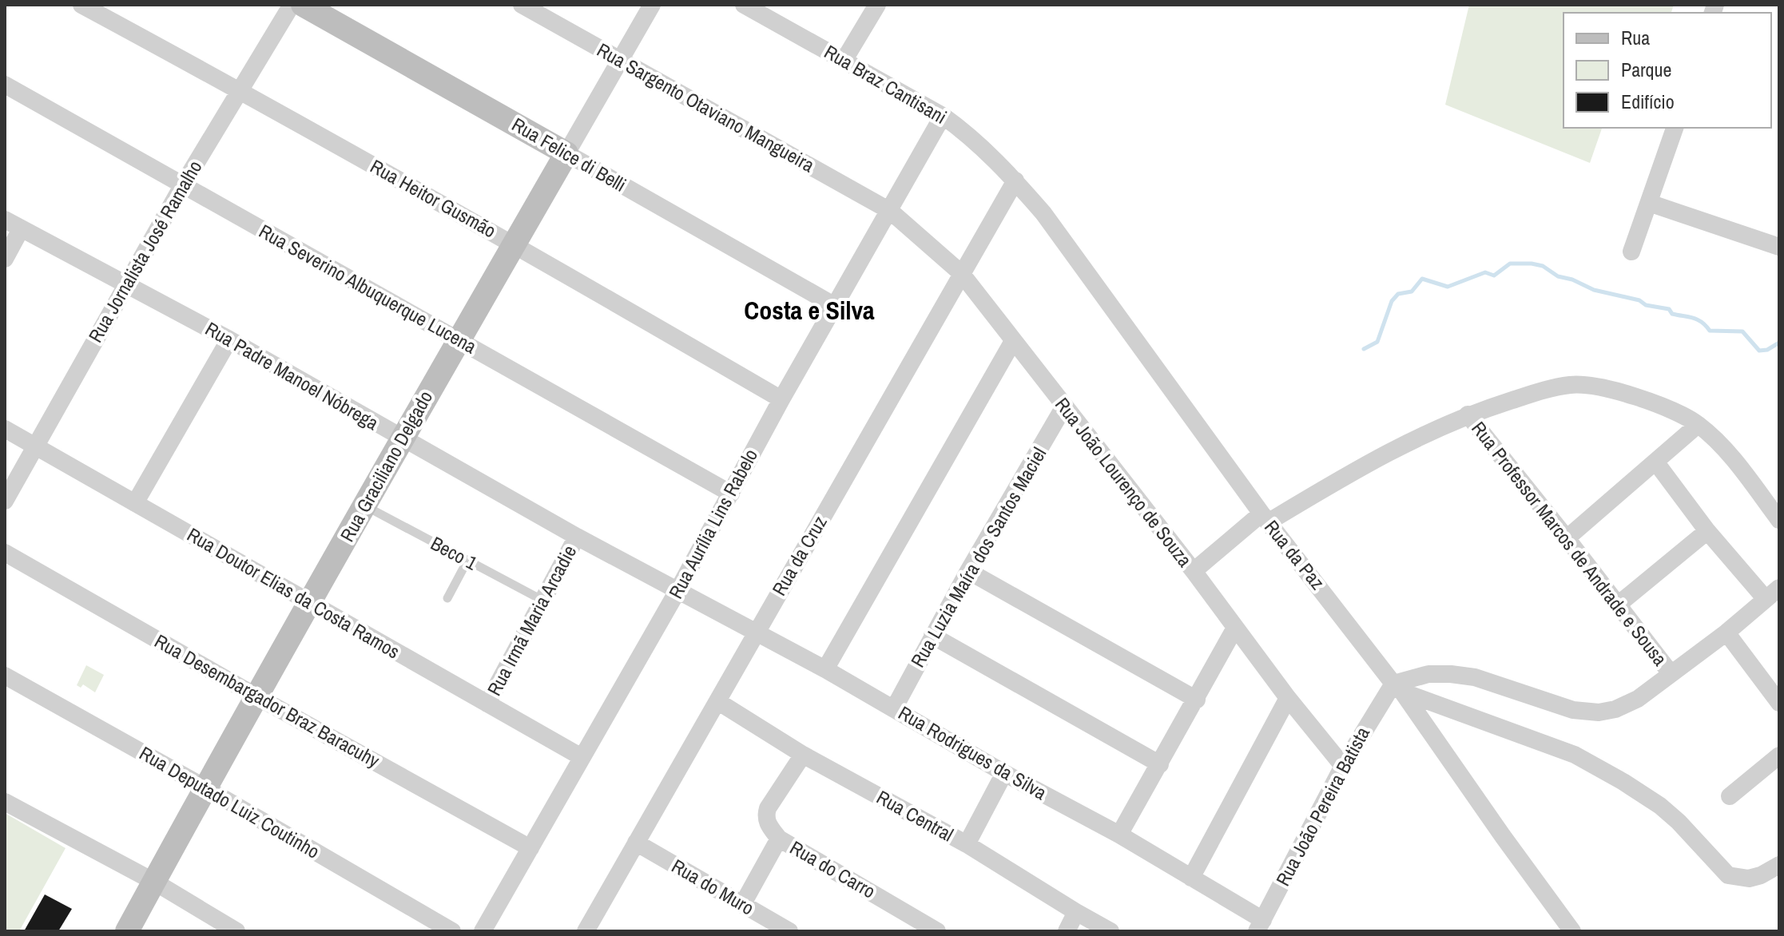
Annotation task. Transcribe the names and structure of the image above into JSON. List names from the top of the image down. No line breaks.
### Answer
{"streets":{"street":["Rua Braz Cantisani","Rua Sargento Otaviano Mangueira","Rua Felice di Belli","Rua Heitor Gusmão","Rua Jornalista José Ramalho","Rua Severino Albuquerque Lucena","Rua Padre Manoel Nóbrega","Rua Graciliano Delgado","Rua João Lourenço de Souza","Rua Aurília Lins Rabelo","Rua Professor Marcos de Andrade e Sousa","Rua da Paz","Rua da Cruz","Rua Luzia Maíra dos Santos Maciel","Rua Doutor Elias da Costa Ramos","Rua Irmã Maria Arcadie","Rua Desembargador Braz Baracuhy","Rua Rodrigues da Silva","Rua Deputado Luiz Coutinho","Rua João Pereira Batista","Rua Central","Rua do Carro","Rua do Muro"],"lane":["Beco 1"]},"crossings":[["Rua Braz Cantisani","Rua Aurília Lins Rabelo"],["Rua Braz Cantisani","Rua da Paz"],["Rua Braz Cantisani","Rua da Cruz"],["Rua Sargento Otaviano Mangueira","Rua Graciliano Delgado"],["Rua Sargento Otaviano Mangueira","Rua João Lourenço de Souza"],["Rua Sargento Otaviano Mangueira","Rua Aurília Lins Rabelo"],["Rua Felice di Belli","Rua Graciliano Delgado"],["Rua Felice di Belli","Rua Aurília Lins Rabelo"],["Rua Heitor Gusmão","Rua Jornalista José Ramalho"],["Rua Heitor Gusmão","Rua Graciliano Delgado"],["Rua Heitor Gusmão","Rua Aurília Lins Rabelo"],["Rua Jornalista José Ramalho","Rua Severino Albuquerque Lucena"],["Rua Jornalista José Ramalho","Rua Padre Manoel Nóbrega"],["Rua Jornalista José Ramalho","Rua Doutor Elias da Costa Ramos"],["Rua Severino Albuquerque Lucena","Rua Graciliano Delgado"],["Rua Severino Albuquerque Lucena","Rua Aurília Lins Rabelo"],["Rua Padre Manoel Nóbrega","Rua Graciliano Delgado"],["Rua Padre Manoel Nóbrega","Rua Aurília Lins Rabelo"],["Rua Padre Manoel Nóbrega","Rua Irmã Maria Arcadie"],["Rua Padre Manoel Nóbrega","Rua Rodrigues da Silva"],["Rua Graciliano Delgado","Beco 1"],["Rua Graciliano Delgado","Rua Doutor Elias da Costa Ramos"],["Rua Graciliano Delgado","Rua Desembargador Braz Baracuhy"],["Rua Graciliano Delgado","Rua Deputado Luiz Coutinho"],["Rua João Lourenço de Souza","Rua Aurília Lins Rabelo"],["Rua João Lourenço de Souza","Rua da Cruz"],["Rua João Lourenço de Souza","Rua Luzia Maíra dos Santos Maciel"],["Rua João Lourenço de Souza","Rua João Pereira Batista"],["Rua Aurília Lins Rabelo","Rua Doutor Elias da Costa Ramos"],["Rua Aurília Lins Rabelo","Rua Desembargador Braz Baracuhy"],["Rua Aurília Lins Rabelo","Rua Rodrigues da Silva"],["Beco 1","Rua Irmã Maria Arcadie"],["Rua da Paz","Rua da Cruz"],["Rua da Paz","Rua João Pereira Batista"],["Rua da Cruz","Rua Rodrigues da Silva"],["Rua da Cruz","Rua Central"],["Rua da Cruz","Rua do Muro"],["Rua Luzia Maíra dos Santos Maciel","Rua Rodrigues da Silva"],["Rua Doutor Elias da Costa Ramos","Rua Irmã Maria Arcadie"],["Rua Rodrigues da Silva","Rua João Pereira Batista"],["Rua Central","Rua do Carro"]],"districts":["Costa e Silva"],"legend":["Rua","Parque","Edifício"]}
